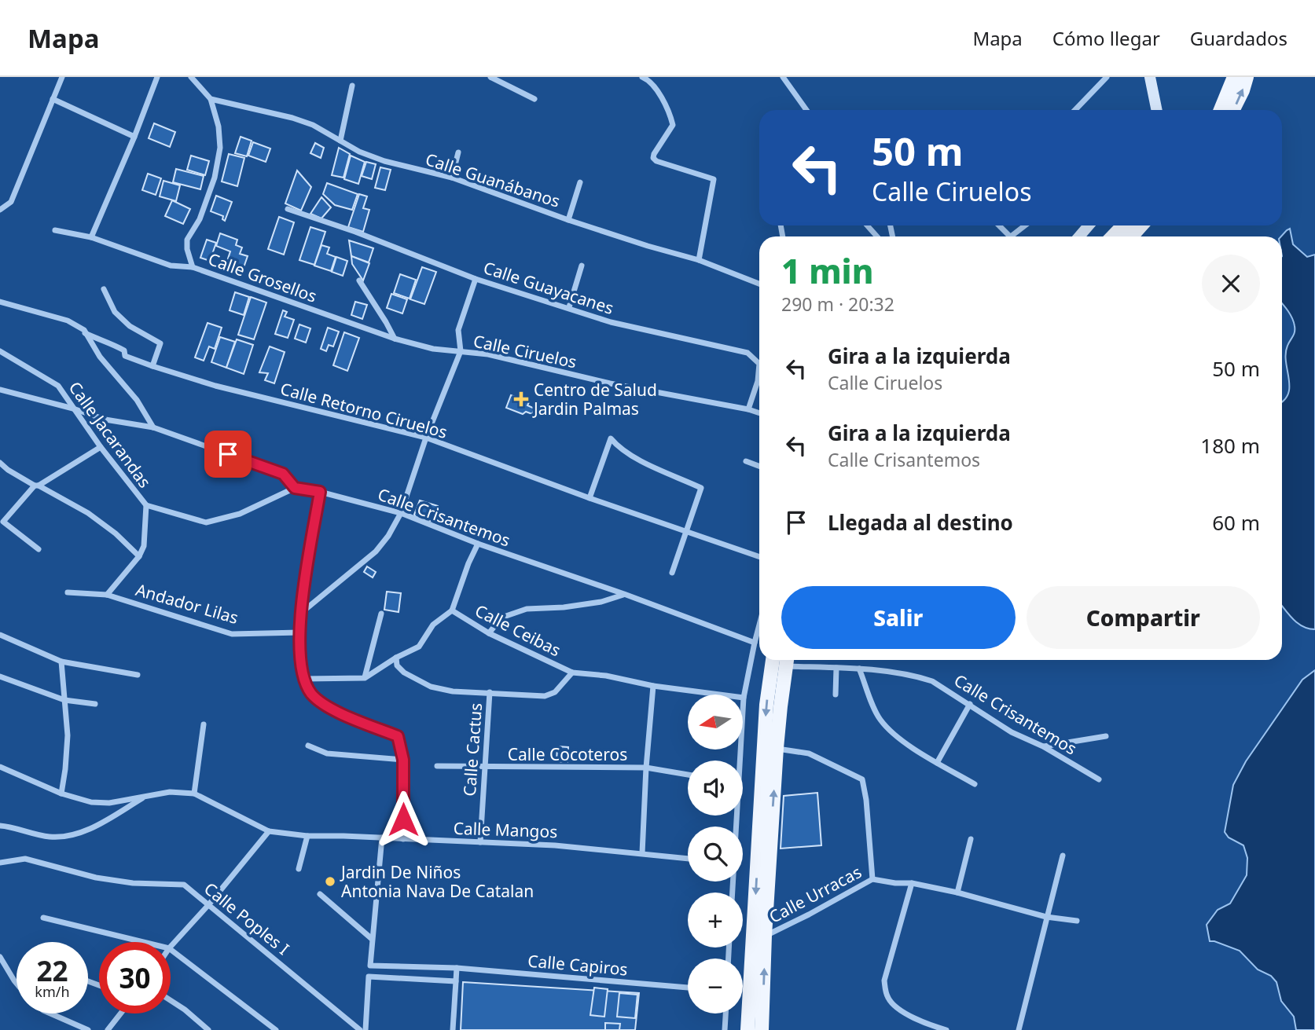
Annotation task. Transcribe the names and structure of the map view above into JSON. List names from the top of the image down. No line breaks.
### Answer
{"streets":{"street":["Calle Guanábanos","Calle Grosellos","Calle Guayacanes","Calle Ciruelos","Calle Retorno Ciruelos","Calle Jacarandas","Calle Crisantemos","Andador Lilas","Calle Ceibas","Calle Cactus","Calle Cocoteros","Calle Mangos","Calle Urracas","Calle Poples I","Calle Capiros"]},"crossings":[["Calle Grosellos","Calle Ciruelos"],["Calle Guayacanes","Calle Ciruelos"],["Calle Ciruelos","Calle Retorno Ciruelos"],["Calle Ciruelos","Calle Crisantemos"],["Calle Jacarandas","Calle Crisantemos"],["Calle Cactus","Calle Cocoteros"],["Calle Cactus","Calle Mangos"]],"places":{"health":["Centro de Salud Jardin Palmas"],"other":["Jardin De Niños Antonia Nava De Catalan"]},"north":"left","page":{"header":"Mapa","nav":["Mapa","Cómo llegar","Guardados"],"turn":["50 m","Calle Ciruelos"],"heading":["1 min","290 m · 20:32"],"list":[{"name":"Gira a la izquierda","note":"Calle Ciruelos","value":"50 m"},{"name":"Gira a la izquierda","note":"Calle Crisantemos","value":"180 m"},{"name":"Llegada al destino","value":"60 m"}],"buttons":["Salir","Compartir"],"map_buttons":["+","−"],"speed":"22 km/h","limit":"30"}}
